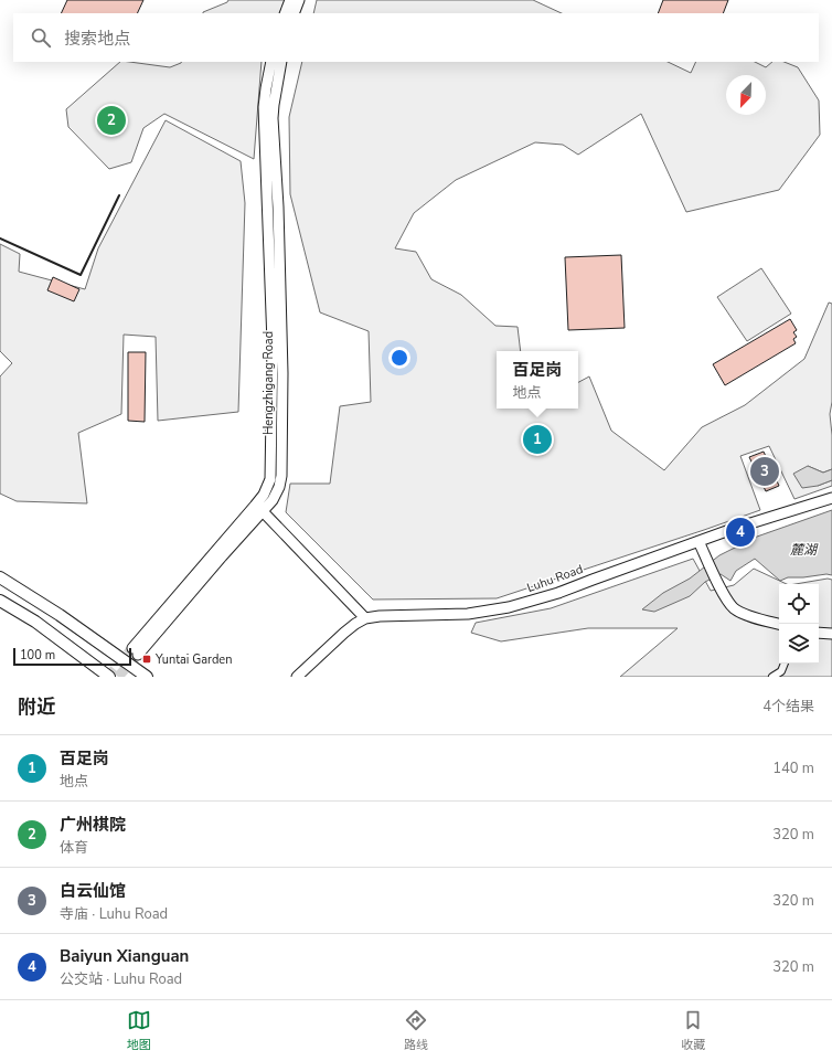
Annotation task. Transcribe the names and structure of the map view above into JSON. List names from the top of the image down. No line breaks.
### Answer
{"streets":{"main road":["Hengzhigang Road","Luhu Road"]},"water":["麓湖"],"places":{"transit":["Yuntai Garden"]},"scale_bar":"100 m","north":"bottom left","page":{"search":"搜索地点","pins":["2","1","3","4"],"popup":["百足岗","地点"],"scale":"100 m","heading":["附近","4个结果"],"list":[{"mark":"1","name":"百足岗","note":"地点","value":"140 m"},{"mark":"2","name":"广州棋院","note":"体育","value":"320 m"},{"mark":"3","name":"白云仙馆","note":"寺庙 · Luhu Road","value":"320 m"},{"mark":"4","name":"Baiyun Xianguan","note":"公交站 · Luhu Road","value":"320 m"}],"nav":["地图","路线","收藏"]}}
